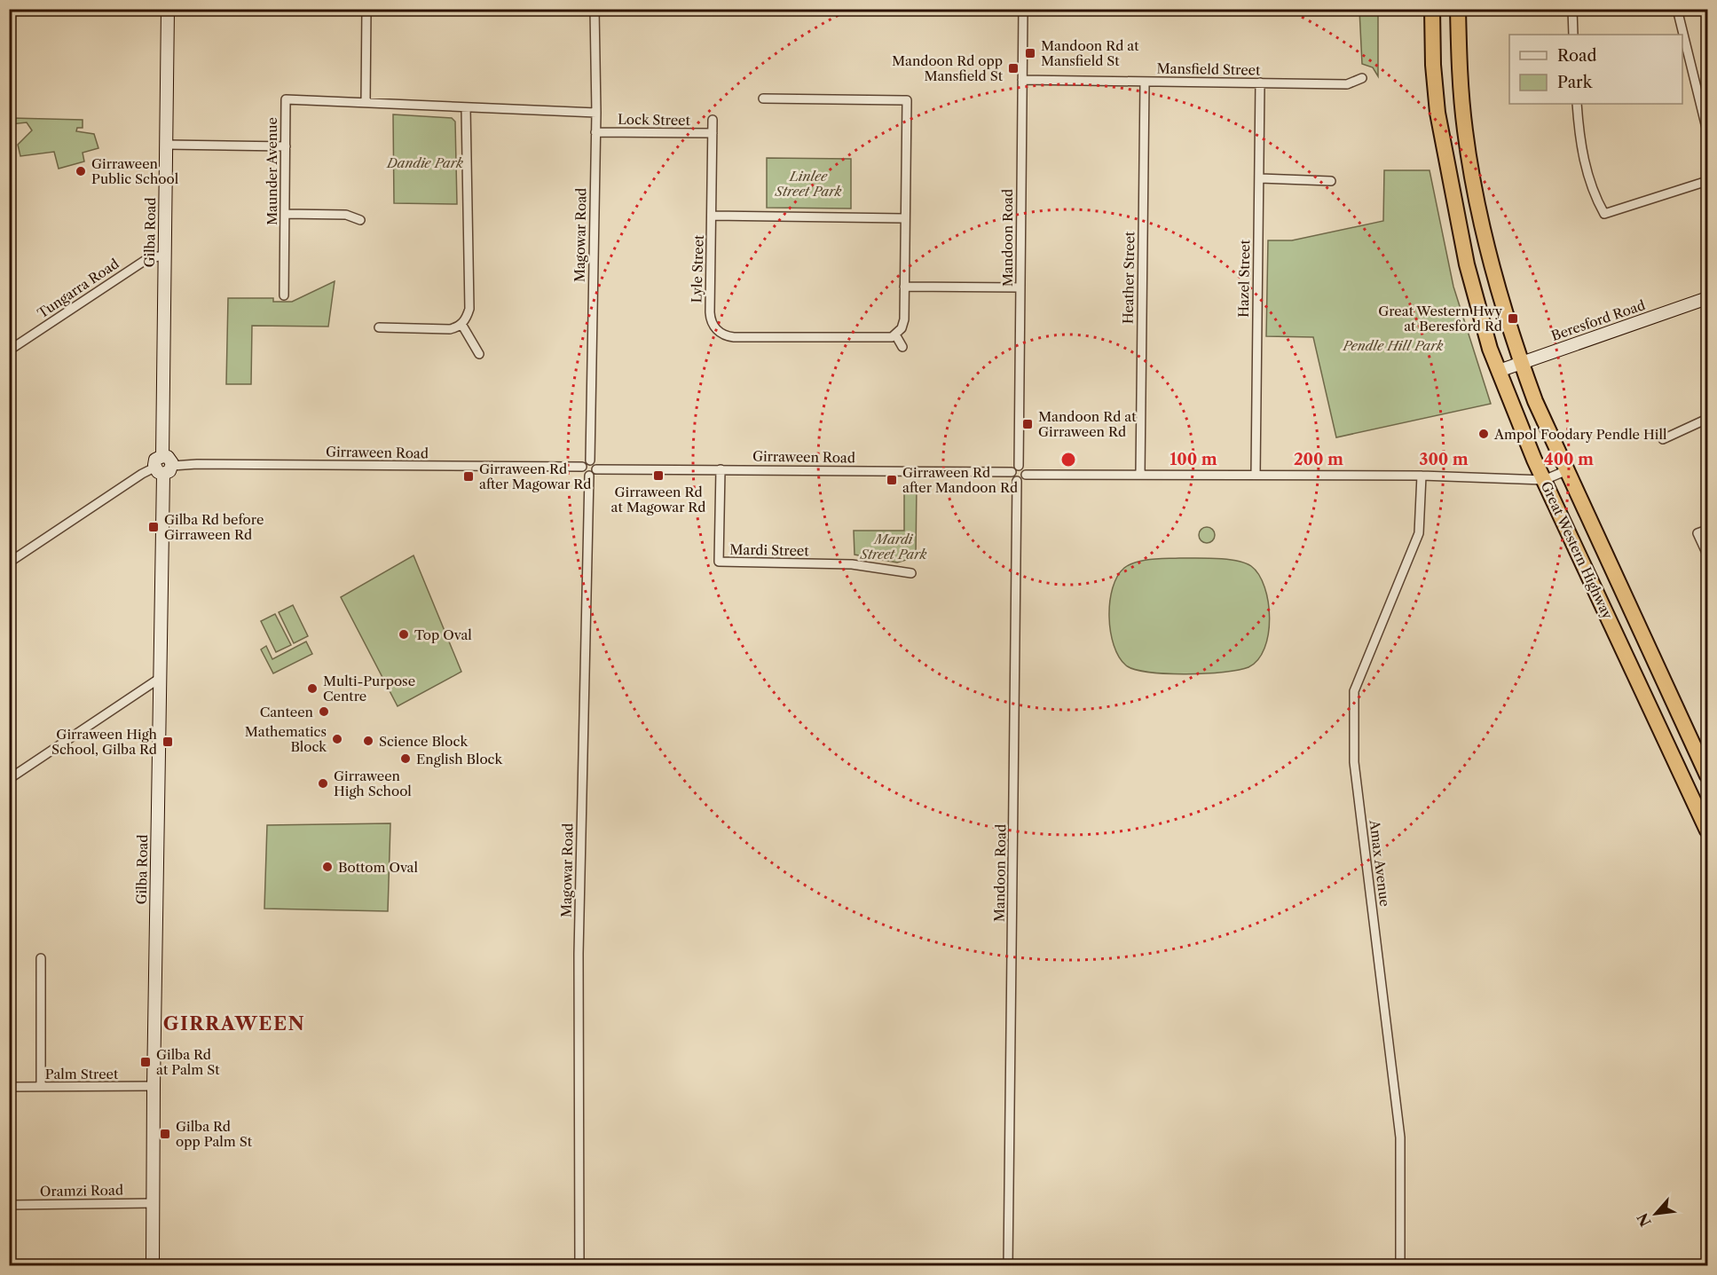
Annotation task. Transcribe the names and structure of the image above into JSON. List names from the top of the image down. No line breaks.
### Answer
{"streets":{"highway":["Great Western Highway"],"street":["Mansfield Street","Lock Street","Maunder Avenue","Gilba Road","Magowar Road","Mandoon Road","Lyle Street","Heather Street","Hazel Street","Tungarra Road","Beresford Road","Girraween Road","Mardi Street","Amax Avenue","Palm Street","Oramzi Road"]},"crossings":[["Mansfield Street","Mandoon Road"],["Mansfield Street","Heather Street"],["Mansfield Street","Hazel Street"],["Lock Street","Magowar Road"],["Lock Street","Lyle Street"],["Maunder Avenue","Magowar Road"],["Gilba Road","Tungarra Road"],["Gilba Road","Girraween Road"],["Gilba Road","Palm Street"],["Gilba Road","Oramzi Road"],["Magowar Road","Girraween Road"],["Mandoon Road","Girraween Road"],["Beresford Road","Great Western Highway"],["Girraween Road","Mardi Street"]],"districts":["GIRRAWEEN"],"parks":["Dandie Park","Linlee Street Park","Pendle Hill Park","Mardi Street Park"],"places":{"transit":["Mandoon Rd at Mansfield St","Mandoon Rd opp Mansfield St","Great Western Hwy at Beresford Rd","Mandoon Rd at Girraween Rd","Girraween Rd at Magowar Rd","Girraween Rd after Magowar Rd","Girraween Rd after Mandoon Rd","Gilba Rd before Girraween Rd","Girraween High School, Gilba Rd","Gilba Rd at Palm St","Gilba Rd opp Palm St"],"other":["Girraween Public School","Ampol Foodary Pendle Hill","Top Oval","Multi-Purpose Centre","Canteen","Mathematics Block","Science Block","English Block","Girraween High School","Bottom Oval"]},"legend":["Road","Park"],"north":"bottom left","rings":["100 m","200 m","300 m","400 m"]}
